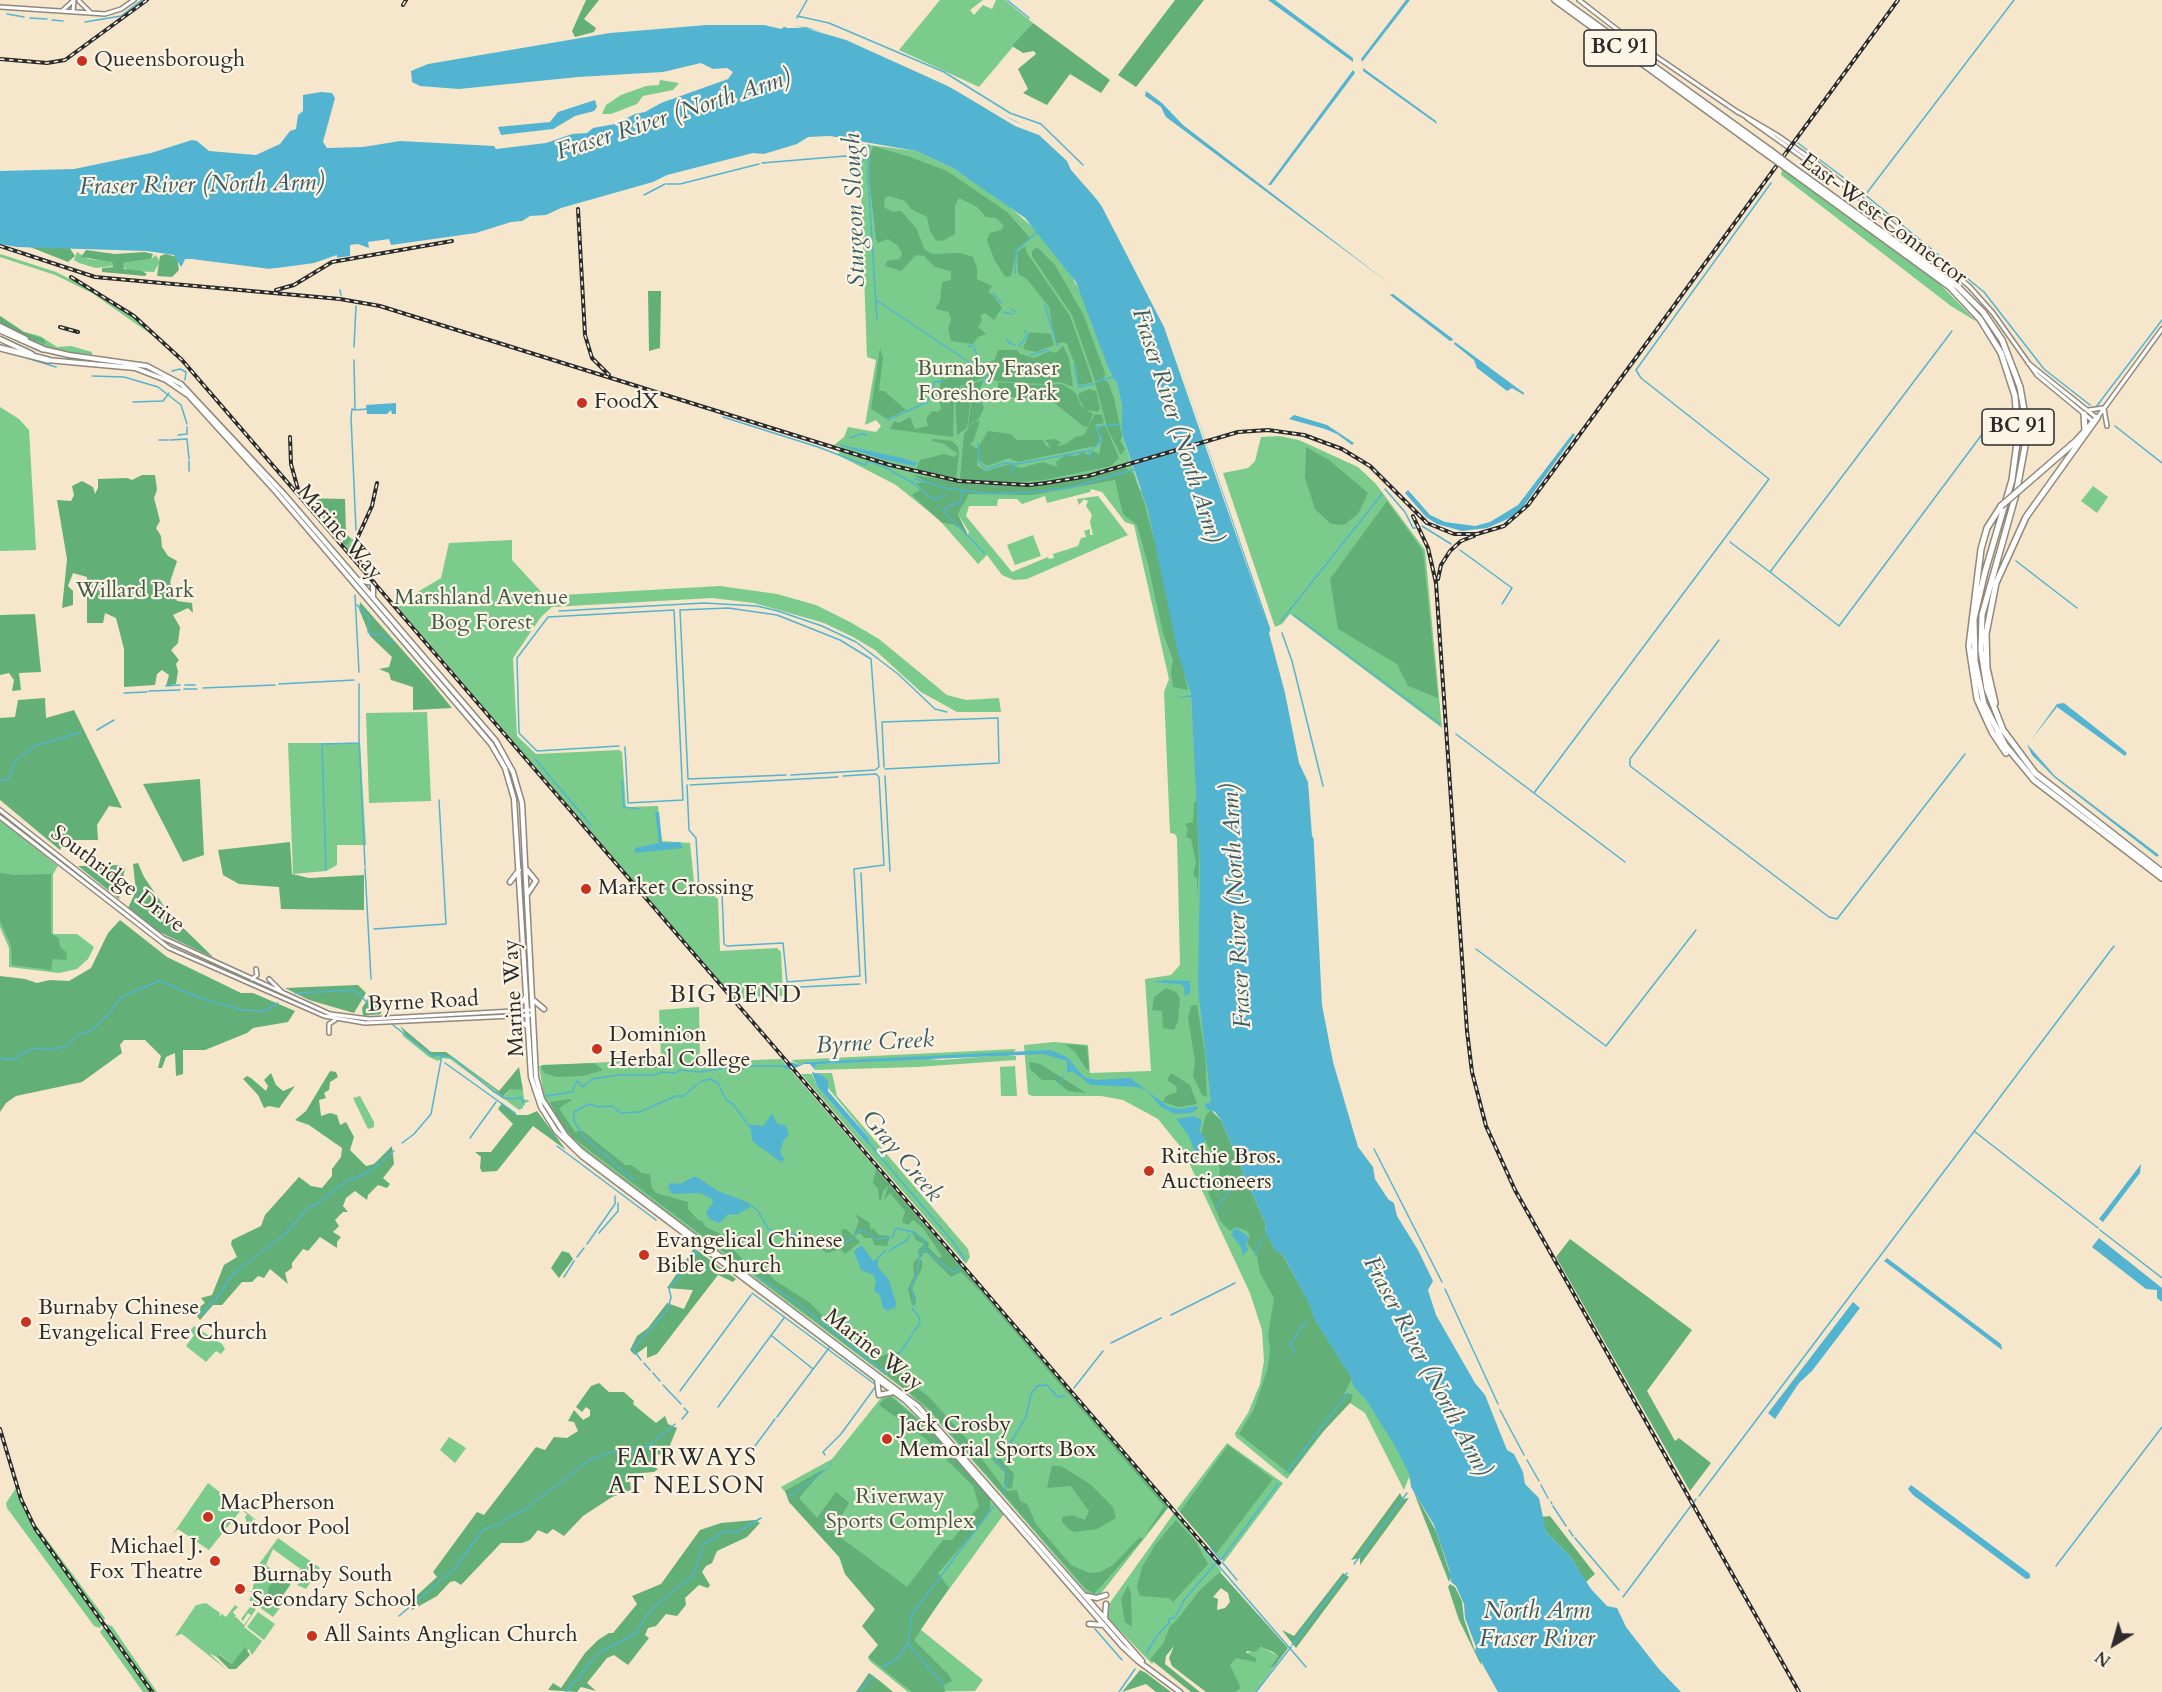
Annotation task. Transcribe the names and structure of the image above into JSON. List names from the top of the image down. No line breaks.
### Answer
{"streets":{"highway":["BC 91","East-West Connector"],"main road":["Marine Way","Southridge Drive","Byrne Road"]},"crossings":[["Marine Way","Byrne Road"],["Southridge Drive","Byrne Road"]],"districts":["BIG BEND","FAIRWAYS AT NELSON"],"water":["Fraser River (North Arm)","Sturgeon Slough","Byrne Creek","Gray Creek","North Arm Fraser River"],"parks":["Burnaby Fraser Foreshore Park","Willard Park","Marshland Avenue Bog Forest","Riverway Sports Complex"],"places":["Queensborough","FoodX","Market Crossing","Dominion Herbal College","Ritchie Bros. Auctioneers","Evangelical Chinese Bible Church","Burnaby Chinese Evangelical Free Church","Jack Crosby Memorial Sports Box","MacPherson Outdoor Pool","Michael J. Fox Theatre","Burnaby South Secondary School","All Saints Anglican Church"],"north":"bottom left"}
